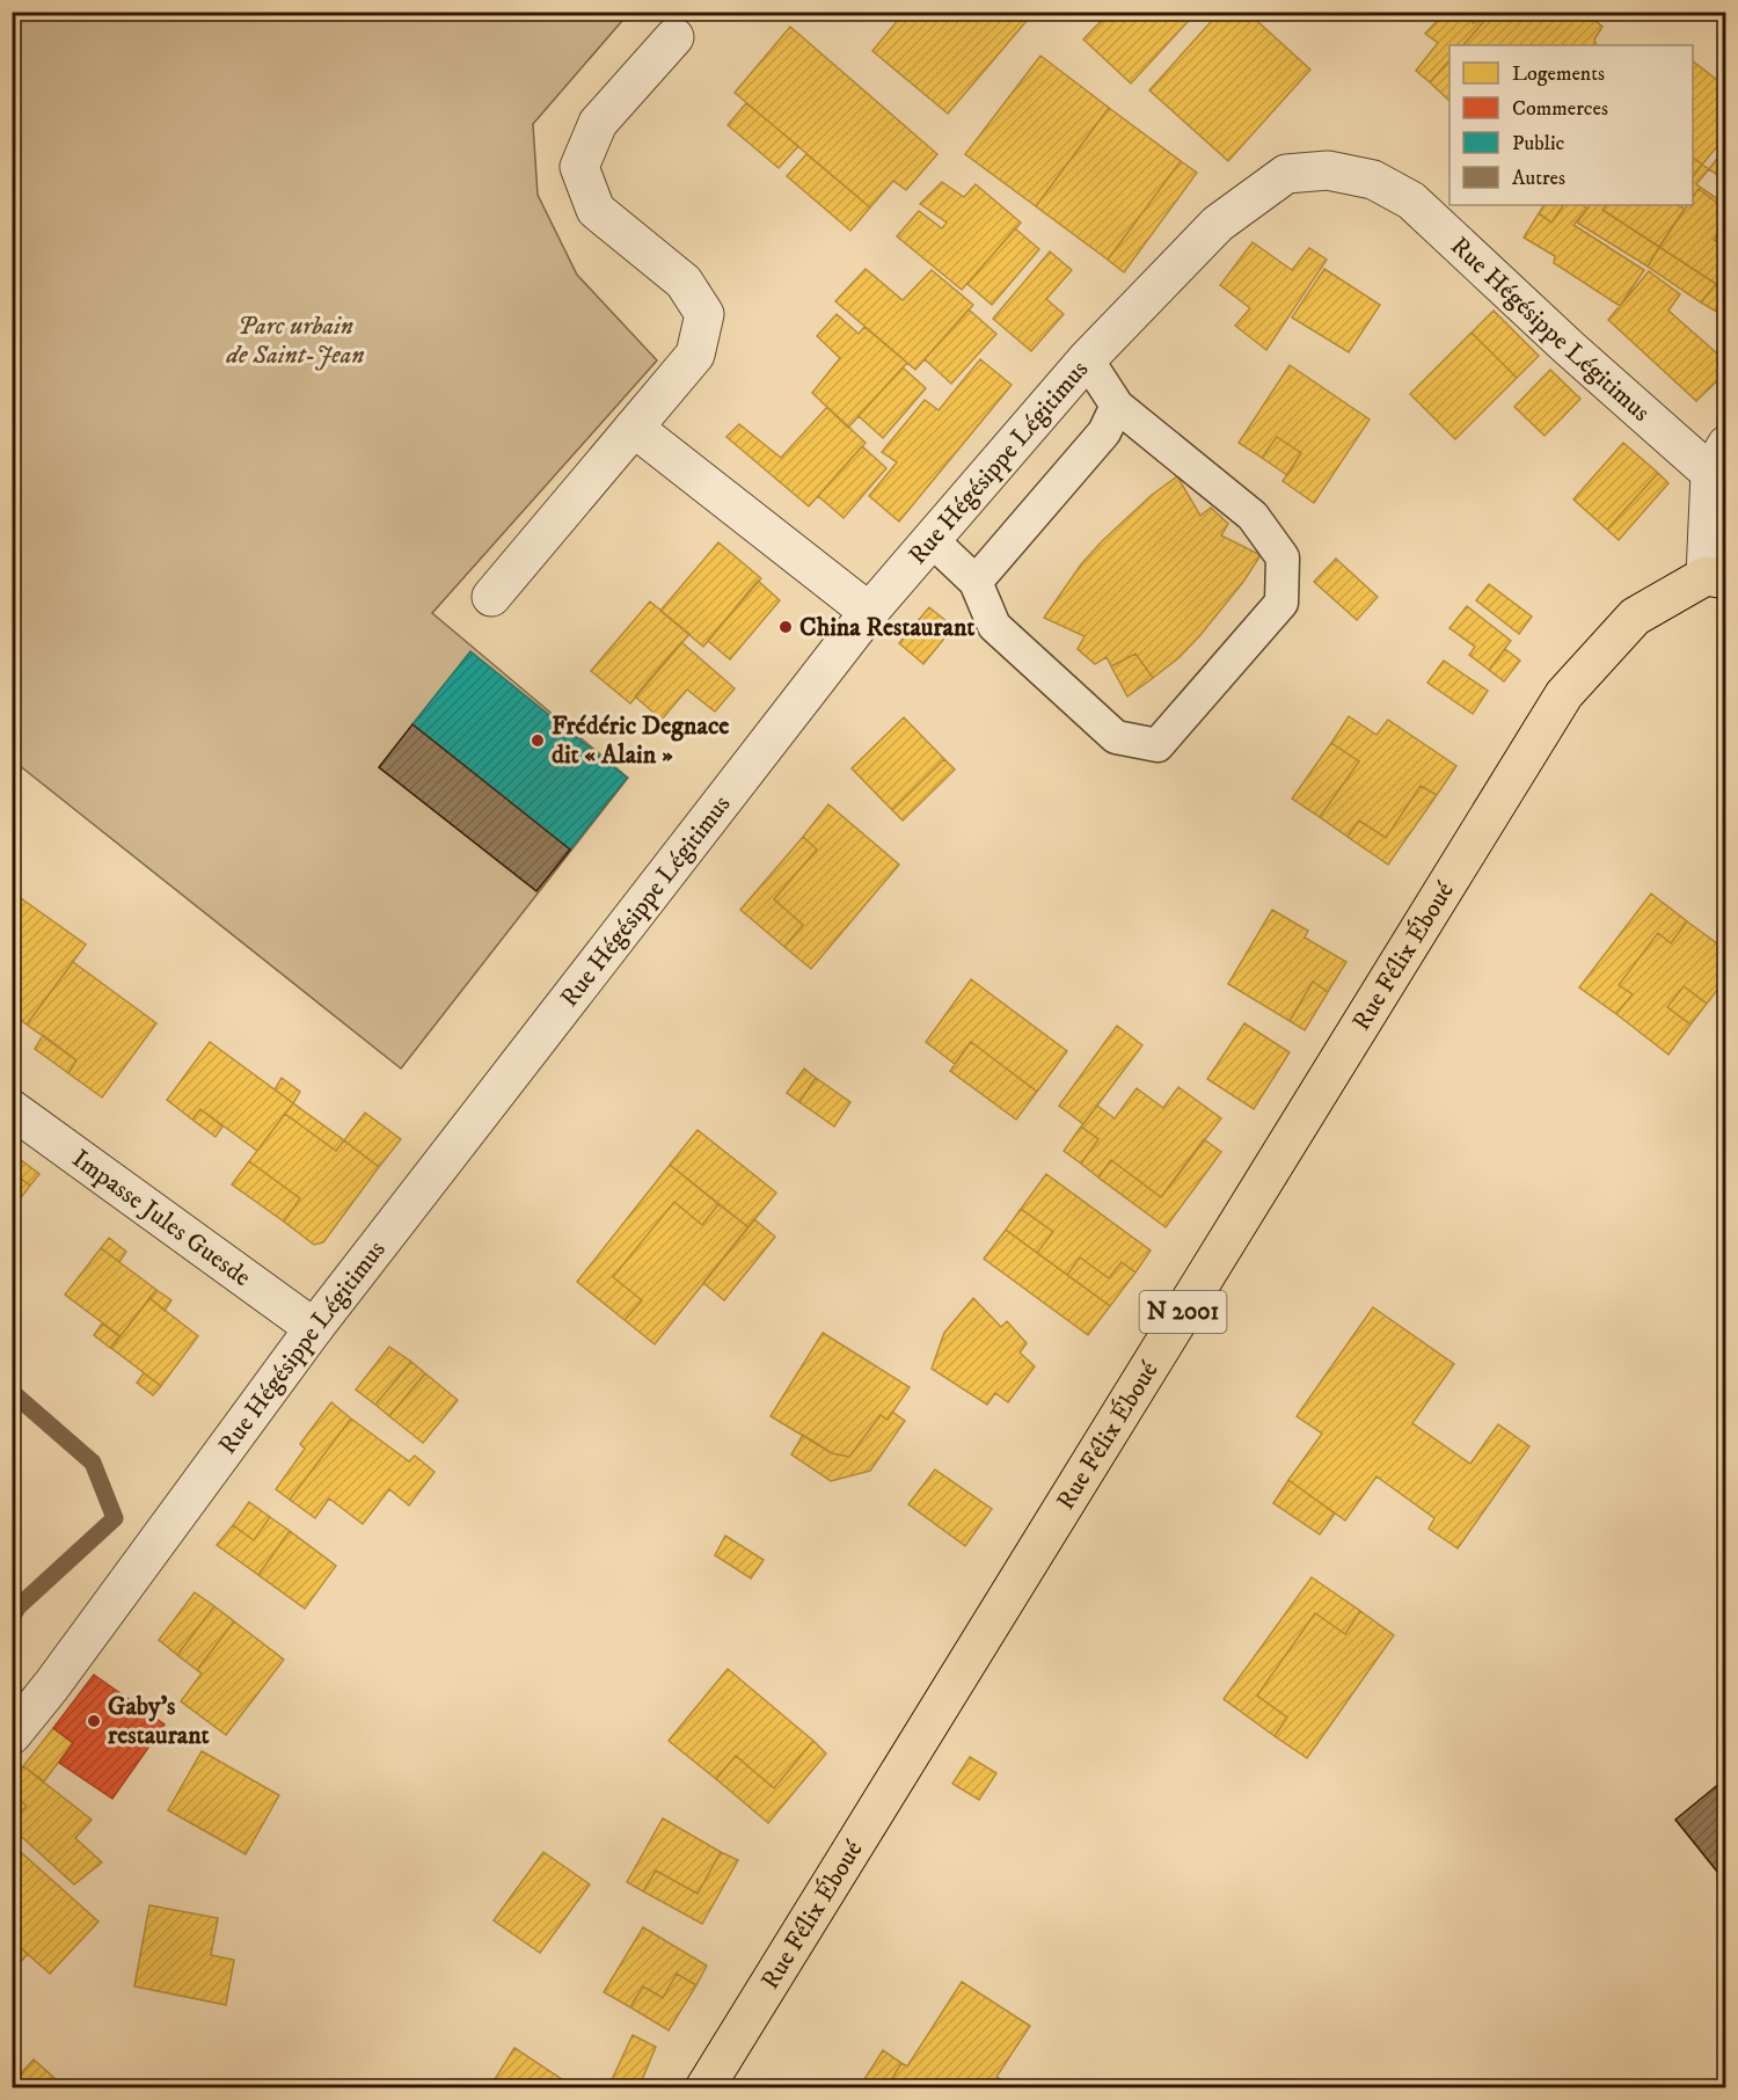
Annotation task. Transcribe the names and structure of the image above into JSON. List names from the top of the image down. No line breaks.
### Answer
{"streets":{"main road":["Rue Félix Éboué","N 2001"],"street":["Rue Hégésippe Légitimus","Impasse Jules Guesde"]},"crossings":[["Rue Hégésippe Légitimus","Impasse Jules Guesde"]],"parks":["Parc urbain de Saint-Jean"],"places":["China Restaurant","Frédéric Degnace dit « Alain »","Gaby's restaurant"],"legend":["Logements","Commerces","Public","Autres"]}
